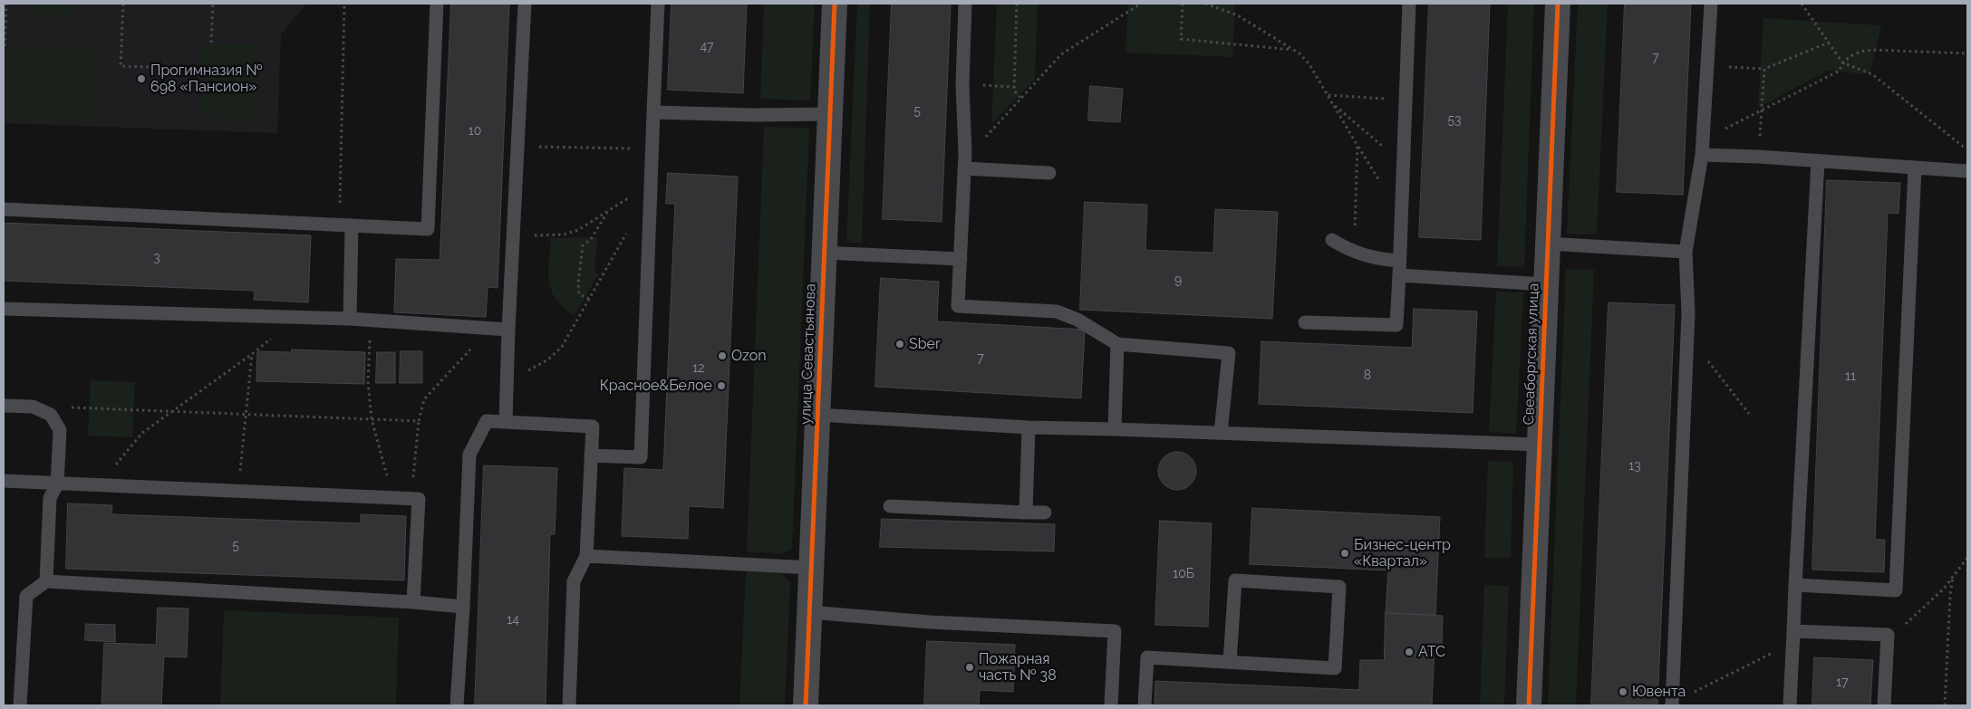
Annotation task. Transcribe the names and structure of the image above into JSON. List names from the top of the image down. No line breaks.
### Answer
{"streets":{"street":["улица Севастьянова","Свеаборгская улица"]},"places":["Прогимназия № 698 «Пансион»","Sber","Ozon","Красное&Белое","Бизнес-центр «Квартал»","АТС","Пожарная часть № 38","Ювента"],"house_numbers":["47","7","5","53","10","3","9","7","12","8","11","13","5","10Б","14","17"]}
